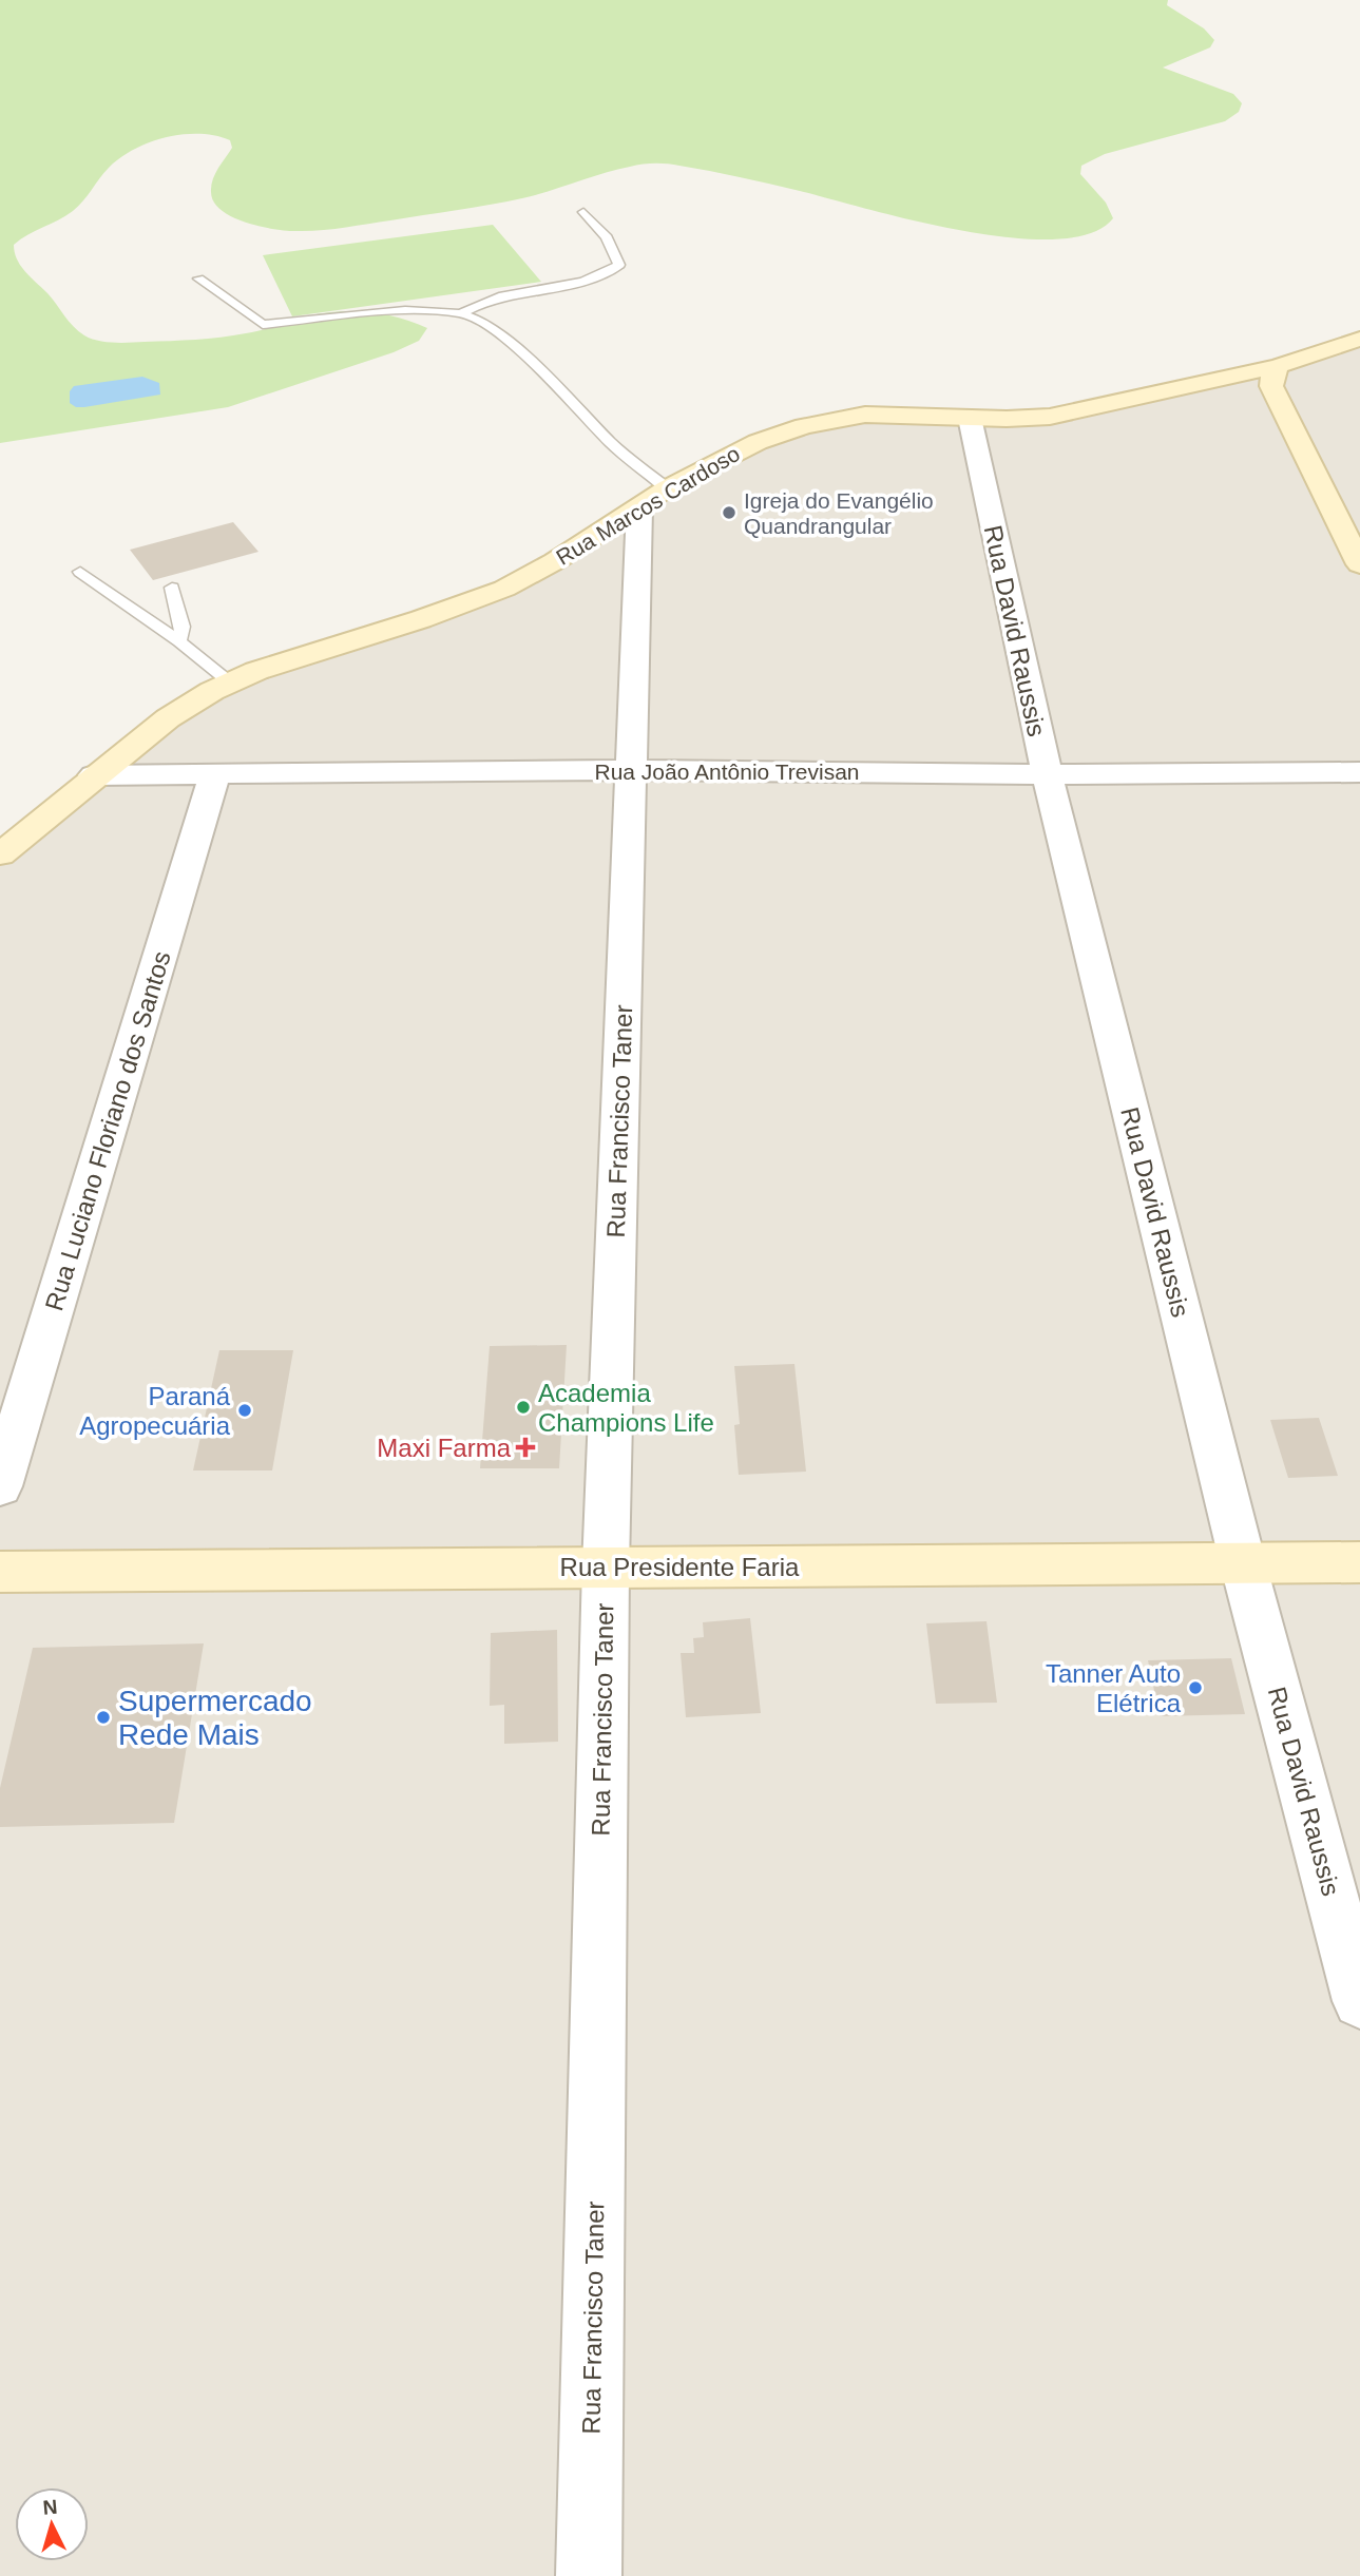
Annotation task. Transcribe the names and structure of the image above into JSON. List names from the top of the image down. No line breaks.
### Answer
{"streets":{"street":["Rua Marcos Cardoso","Rua David Raussis","Rua João Antônio Trevisan","Rua Francisco Taner","Rua Luciano Floriano dos Santos","Rua Presidente Faria"]},"crossings":[["Rua Marcos Cardoso","Rua David Raussis"],["Rua Marcos Cardoso","Rua João Antônio Trevisan"],["Rua Marcos Cardoso","Rua Francisco Taner"],["Rua David Raussis","Rua João Antônio Trevisan"],["Rua David Raussis","Rua Presidente Faria"],["Rua João Antônio Trevisan","Rua Francisco Taner"],["Rua João Antônio Trevisan","Rua Luciano Floriano dos Santos"],["Rua Francisco Taner","Rua Presidente Faria"]],"places":{"other":["Igreja do Evangélio Quandrangular","Academia Champions Life","Paraná Agropecuária","Tanner Auto Elétrica","Supermercado Rede Mais"],"health":["Maxi Farma"]},"north":"top"}
